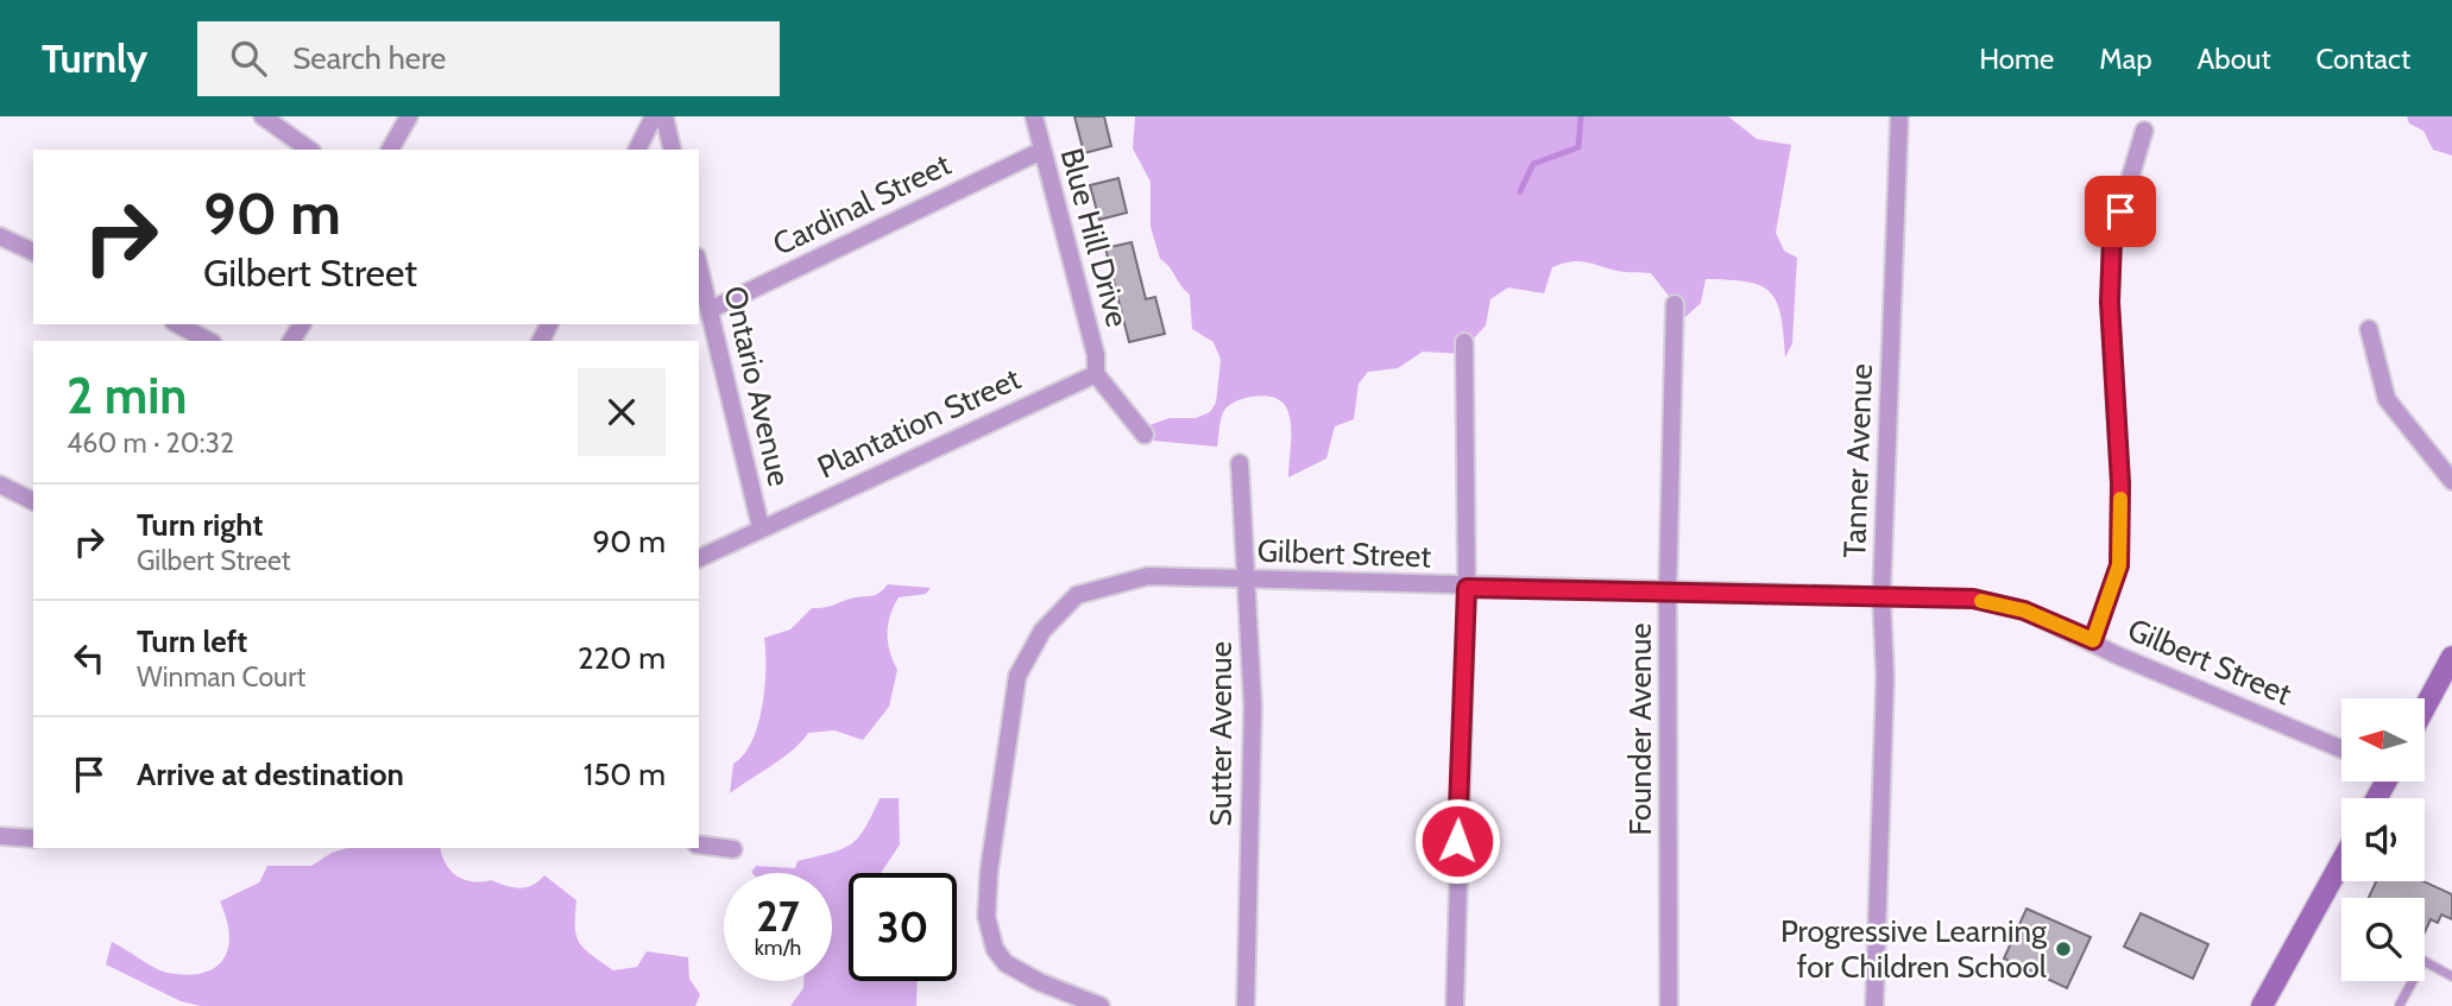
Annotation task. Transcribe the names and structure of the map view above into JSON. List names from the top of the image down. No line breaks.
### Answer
{"streets":{"street":["Cardinal Street","Blue Hill Drive","Ontario Avenue","Plantation Street","Tanner Avenue","Gilbert Street","Founder Avenue","Sutter Avenue"]},"crossings":[["Cardinal Street","Blue Hill Drive"],["Cardinal Street","Ontario Avenue"],["Blue Hill Drive","Plantation Street"],["Ontario Avenue","Plantation Street"],["Tanner Avenue","Gilbert Street"],["Gilbert Street","Founder Avenue"],["Gilbert Street","Sutter Avenue"]],"places":["Progressive Learning for Children School"],"north":"left","page":{"header":"Turnly","search":"Search here","nav":["Home","Map","About","Contact"],"turn":["90 m","Gilbert Street"],"heading":["2 min","460 m · 20:32"],"list":[{"name":"Turn right","note":"Gilbert Street","value":"90 m"},{"name":"Turn left","note":"Winman Court","value":"220 m"},{"name":"Arrive at destination","value":"150 m"}],"speed":"27 km/h","limit":"30"}}
